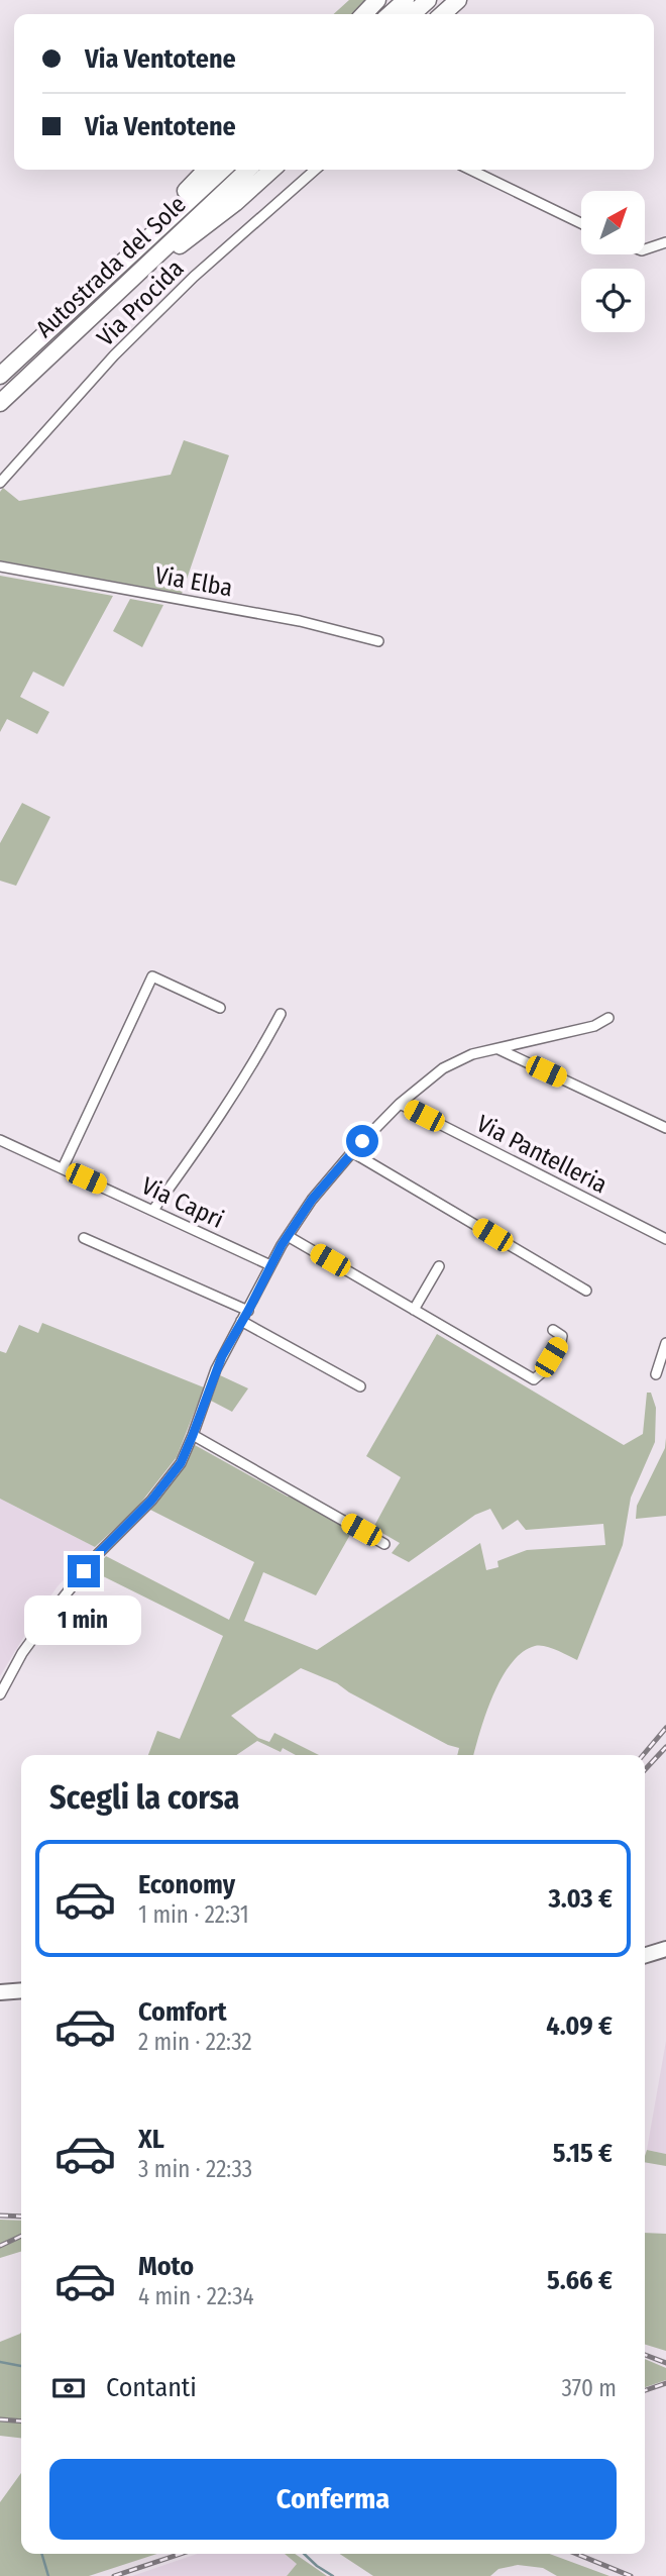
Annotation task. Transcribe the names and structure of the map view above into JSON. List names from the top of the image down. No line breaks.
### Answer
{"streets":{"highway":["Autostrada del Sole"],"street":["Via Procida","Via Elba","Via Pantelleria","Via Capri"]},"north":"top right","page":{"banner":["Via Ventotene","Via Ventotene"],"bubble":"1 min","heading":"Scegli la corsa","list":[{"name":"Economy","note":"1 min · 22:31","value":"3.03 €"},{"name":"Comfort","note":"2 min · 22:32","value":"4.09 €"},{"name":"XL","note":"3 min · 22:33","value":"5.15 €"},{"name":"Moto","note":"4 min · 22:34","value":"5.66 €"}],"pay":["Contanti","370 m"],"buttons":"Conferma"}}
